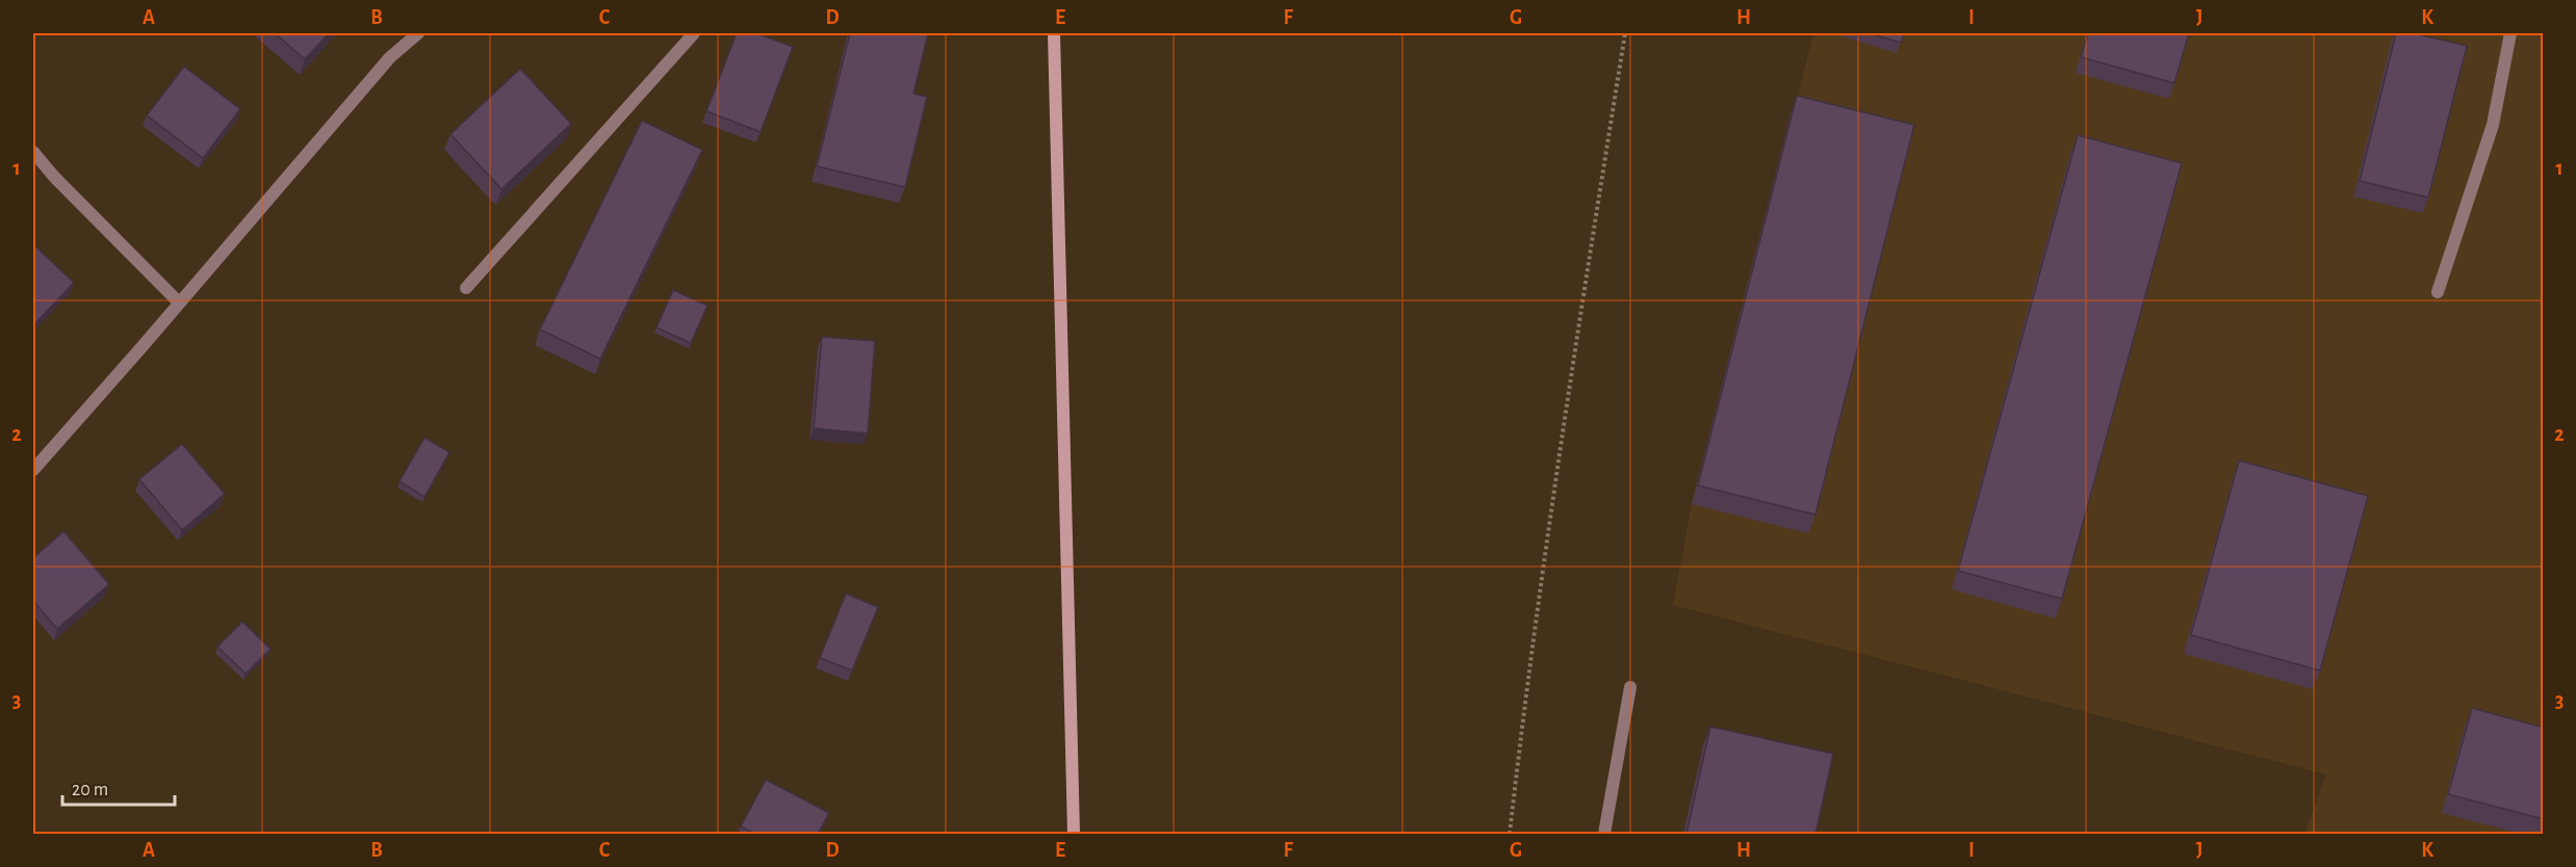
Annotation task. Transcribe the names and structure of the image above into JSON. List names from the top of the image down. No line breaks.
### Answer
{"scale_bar":"20 m","grid":{"columns":["A","B","C","D","E","F","G","H","I","J","K"],"rows":["1","2","3"]}}
